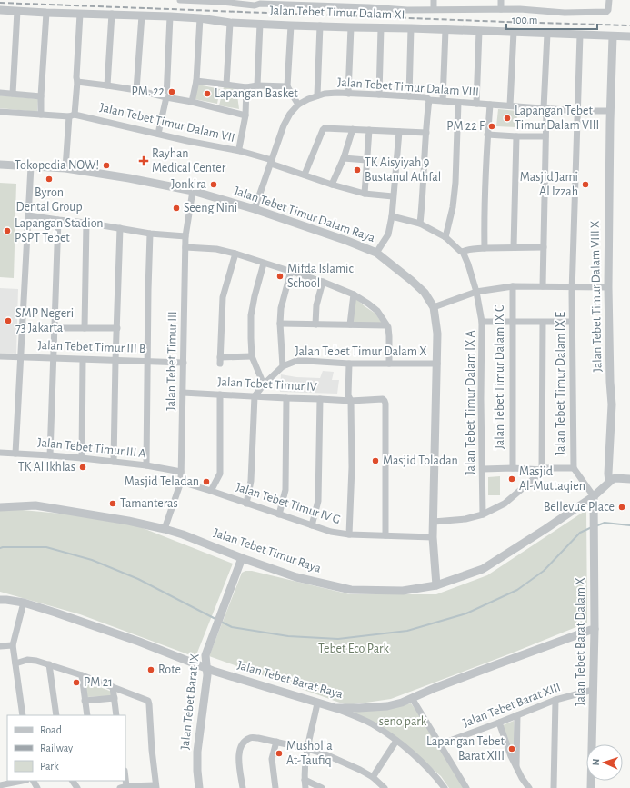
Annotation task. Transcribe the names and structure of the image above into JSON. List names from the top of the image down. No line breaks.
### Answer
{"streets":{"street":["Jalan Tebet Timur Dalam XI","Jalan Tebet Timur Dalam VIII","Jalan Tebet Timur Dalam VII","Jalan Tebet Timur Dalam Raya","Jalan Tebet Timur Dalam VIII X","Jalan Tebet Timur III B","Jalan Tebet Timur Dalam X","Jalan Tebet Timur III","Jalan Tebet Timur Dalam IX C","Jalan Tebet Timur Dalam IX E","Jalan Tebet Timur IV","Jalan Tebet Timur Dalam IX A","Jalan Tebet Timur III A","Jalan Tebet Timur IV G","Jalan Tebet Timur Raya","Jalan Tebet Barat Dalam X","Jalan Tebet Barat Raya","Jalan Tebet Barat IX","Jalan Tebet Barat XIII"]},"crossings":[["Jalan Tebet Timur Dalam XI","Jalan Tebet Timur Dalam VIII X"],["Jalan Tebet Timur Dalam XI","Jalan Tebet Timur Dalam IX E"],["Jalan Tebet Timur Dalam VIII","Jalan Tebet Timur Dalam VII"],["Jalan Tebet Timur Dalam VIII","Jalan Tebet Timur Dalam Raya"],["Jalan Tebet Timur Dalam VIII","Jalan Tebet Timur Dalam VIII X"],["Jalan Tebet Timur Dalam VIII","Jalan Tebet Timur Dalam IX E"],["Jalan Tebet Timur Dalam Raya","Jalan Tebet Timur Dalam X"],["Jalan Tebet Timur Dalam Raya","Jalan Tebet Timur III"],["Jalan Tebet Timur Dalam Raya","Jalan Tebet Timur IV G"],["Jalan Tebet Timur Dalam Raya","Jalan Tebet Timur Raya"],["Jalan Tebet Timur Dalam VIII X","Jalan Tebet Timur Raya"],["Jalan Tebet Timur III B","Jalan Tebet Timur III"],["Jalan Tebet Timur Dalam X","Jalan Tebet Timur IV"],["Jalan Tebet Timur III","Jalan Tebet Timur IV"],["Jalan Tebet Timur III","Jalan Tebet Timur III A"],["Jalan Tebet Timur III","Jalan Tebet Timur IV G"],["Jalan Tebet Timur III","Jalan Tebet Timur Raya"],["Jalan Tebet Timur Dalam IX E","Jalan Tebet Timur Raya"],["Jalan Tebet Timur Dalam IX E","Jalan Tebet Barat Dalam X"],["Jalan Tebet Timur IV","Jalan Tebet Timur IV G"],["Jalan Tebet Timur Raya","Jalan Tebet Barat Dalam X"],["Jalan Tebet Timur Raya","Jalan Tebet Barat IX"],["Jalan Tebet Barat Dalam X","Jalan Tebet Barat Raya"],["Jalan Tebet Barat Dalam X","Jalan Tebet Barat XIII"],["Jalan Tebet Barat Raya","Jalan Tebet Barat IX"]],"parks":["Tebet Eco Park","seno park"],"places":{"other":["PM. 22","Lapangan Basket","Lapangan Tebet Timur Dalam VIII","PM 22 F","Tokopedia NOW!","TK Aisyiyah 9 Bustanul Athfal","Byron Dental Group","Jonkira","Masjid Jami Al Izzah","Seeng Nini","Lapangan Stadion PSPT Tebet","Mifda Islamic School","SMP Negeri 73 Jakarta","Masjid Toladan","TK Al Ikhlas","Masjid Al-Muttaqien","Masjid Teladan","Tamanteras","Bellevue Place","Rote","PM 21","Lapangan Tebet Barat XIII","Musholla At-Taufiq"],"health":["Rayhan Medical Center"]},"legend":["Road","Railway","Park"],"scale_bar":"100 m","north":"left"}
